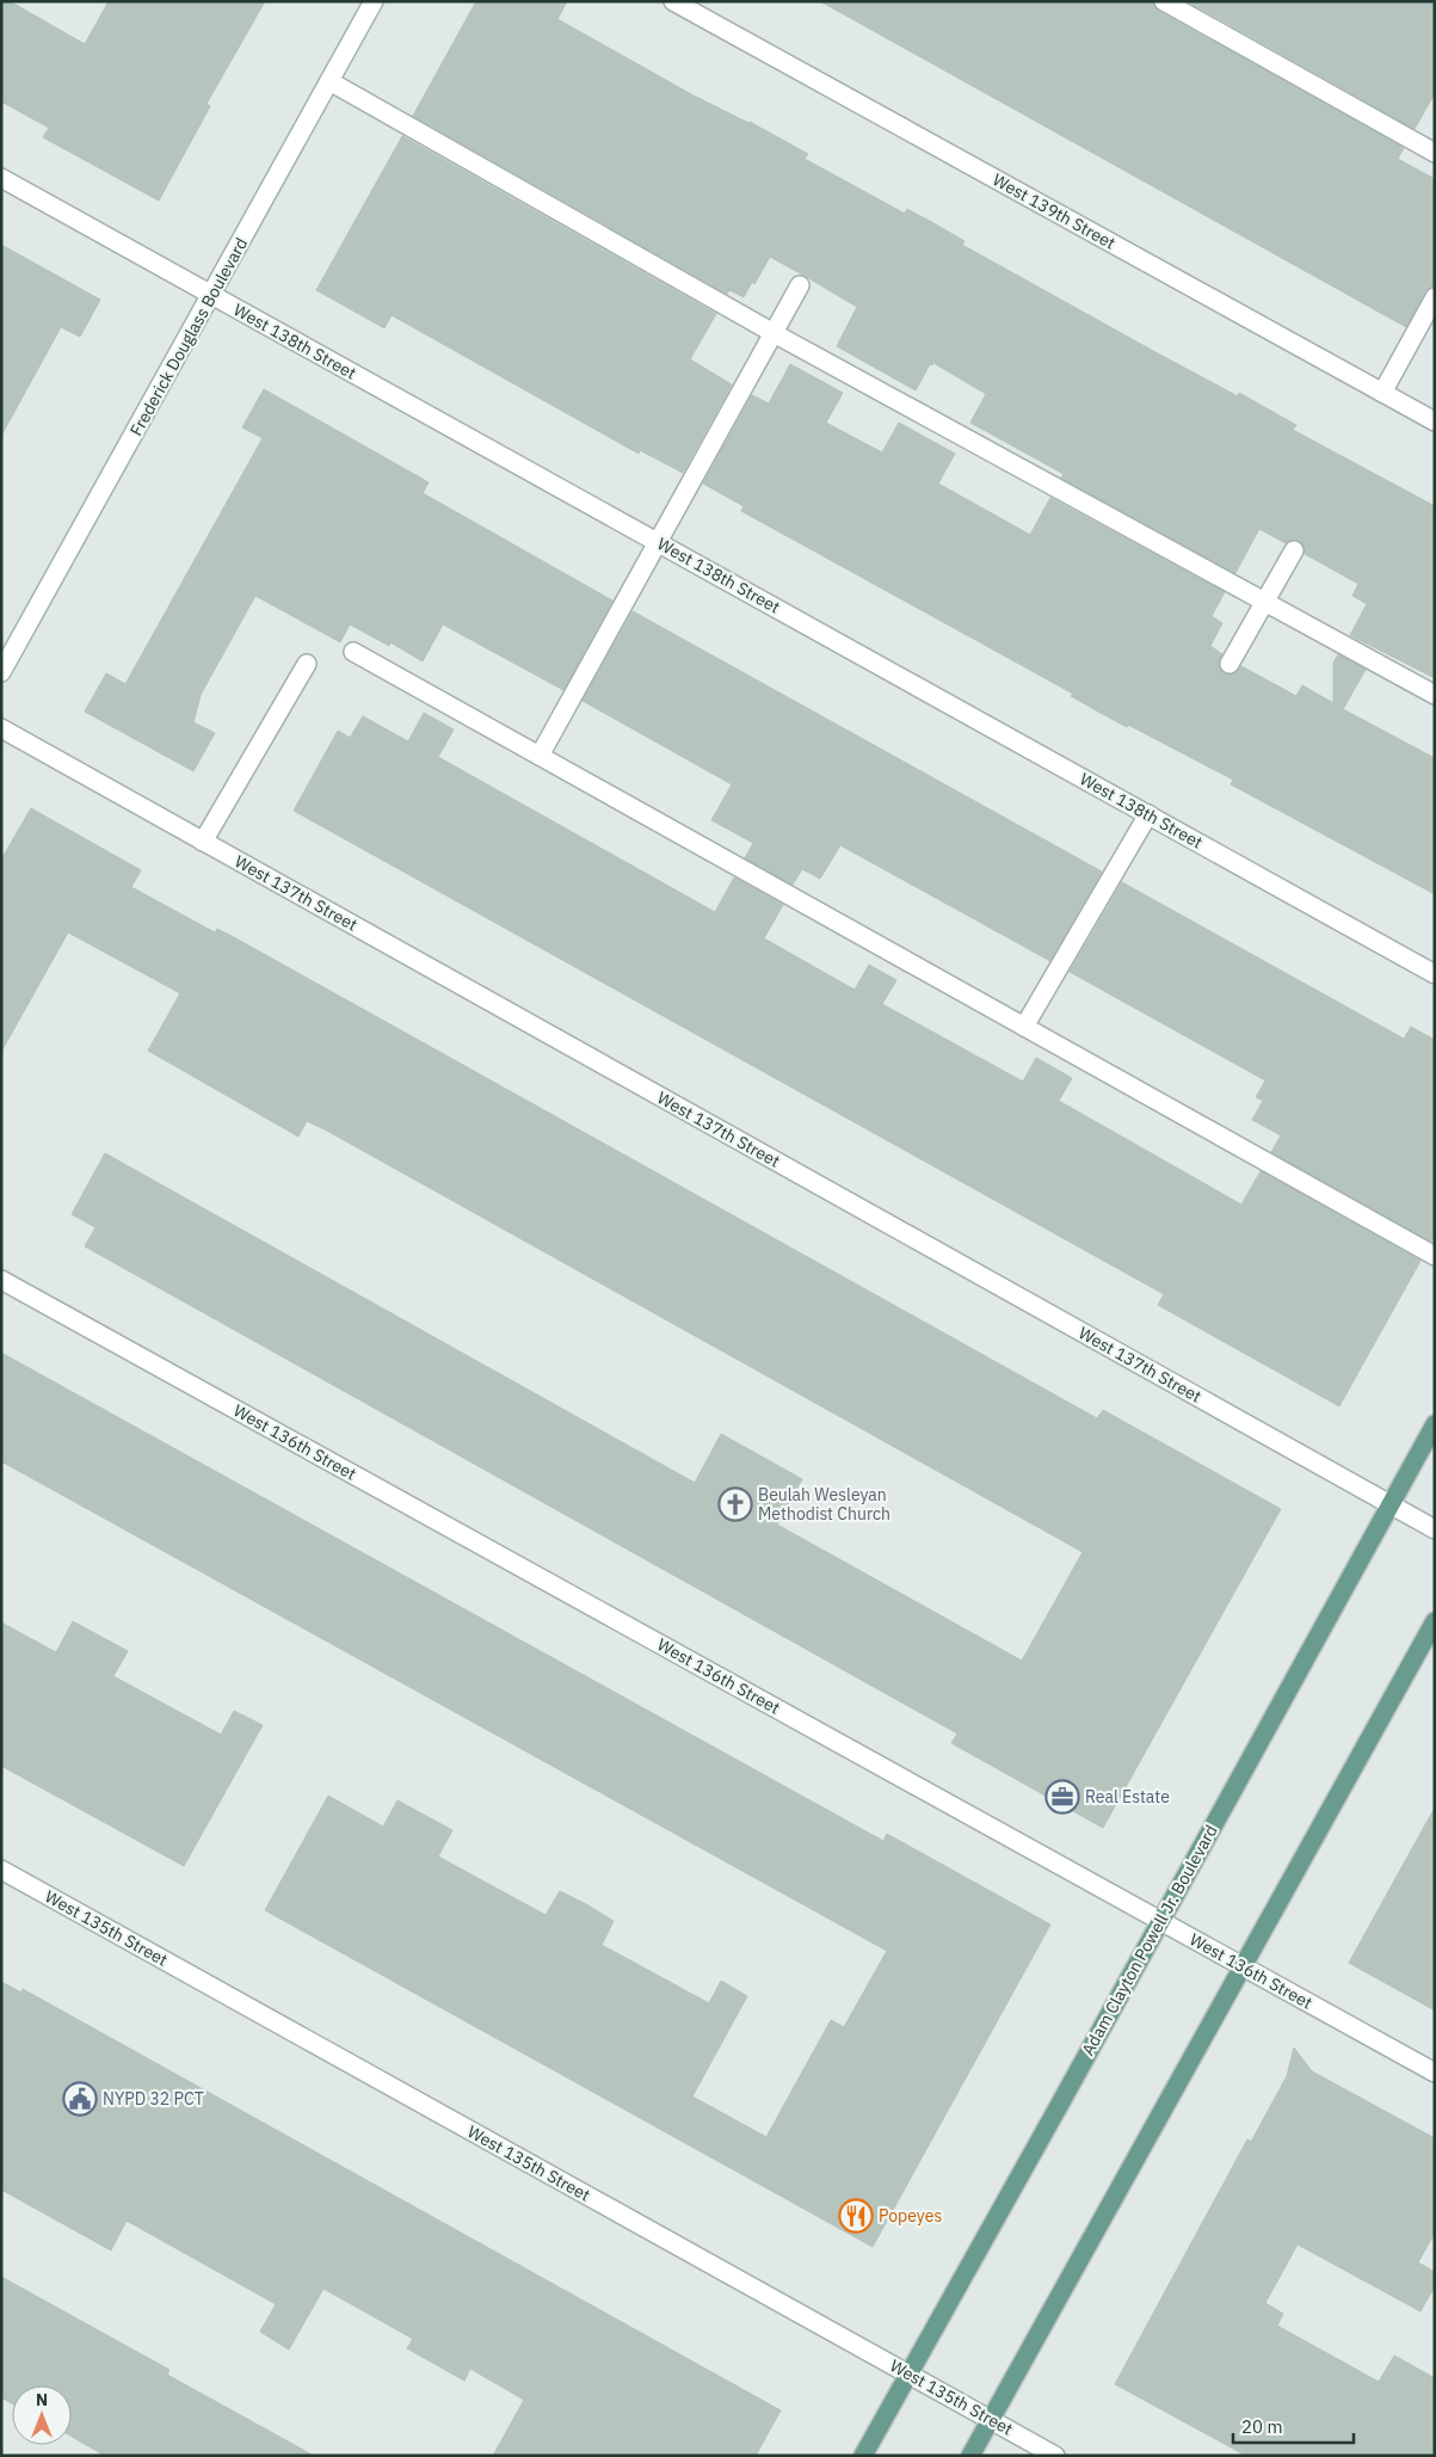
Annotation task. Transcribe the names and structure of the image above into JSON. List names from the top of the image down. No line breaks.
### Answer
{"streets":{"main road":["Adam Clayton Powell Jr. Boulevard"],"street":["West 139th Street","Frederick Douglass Boulevard","West 138th Street","West 137th Street","West 136th Street","West 135th Street"]},"crossings":[["Frederick Douglass Boulevard","West 138th Street"],["West 137th Street","Adam Clayton Powell Jr. Boulevard"],["West 136th Street","Adam Clayton Powell Jr. Boulevard"],["West 135th Street","Adam Clayton Powell Jr. Boulevard"]],"places":{"church":["Beulah Wesleyan Methodist Church"],"office":["Real Estate"],"public building":["NYPD 32 PCT"],"restaurant":["Popeyes"]},"scale_bar":"20 m","north":"top"}
